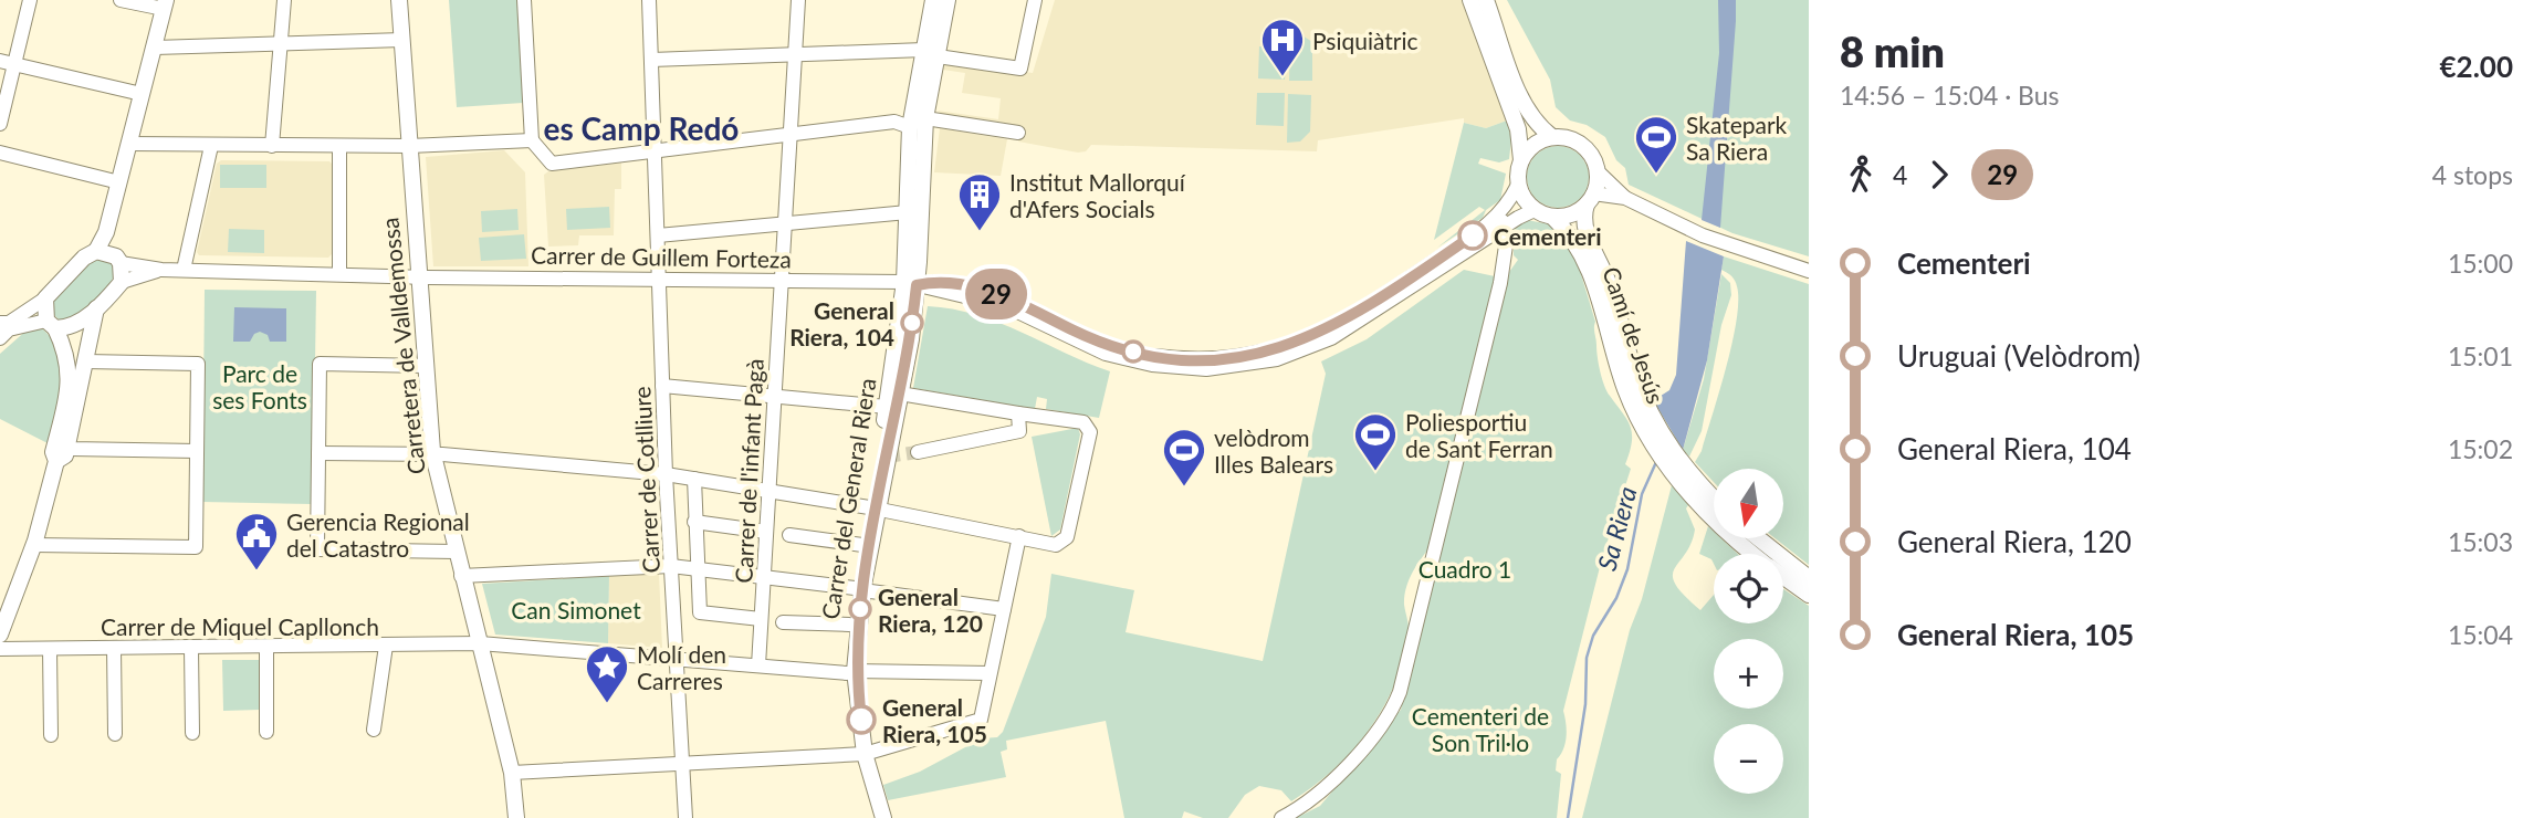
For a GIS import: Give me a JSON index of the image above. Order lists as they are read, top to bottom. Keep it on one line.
{"streets":{"main road":["Camí de Jesús","Carretera de Valldemossa","Carrer del General Riera"],"street":["Carrer de Guillem Forteza","Carrer de l'infant Pagà","Carrer de Cotlliure","Carrer de Miquel Capllonch"]},"crossings":[["Carrer de Guillem Forteza","Carretera de Valldemossa"],["Carrer de Guillem Forteza","Carrer de l'infant Pagà"],["Carrer de Guillem Forteza","Carrer de Cotlliure"],["Carrer de Guillem Forteza","Carrer del General Riera"],["Carretera de Valldemossa","Carrer de Miquel Capllonch"],["Carrer de l'infant Pagà","Carrer de Miquel Capllonch"],["Carrer de Cotlliure","Carrer de Miquel Capllonch"],["Carrer del General Riera","Carrer de Miquel Capllonch"]],"districts":["es Camp Redó"],"water":["Sa Riera"],"parks":["Parc de ses Fonts","Cuadro 1","Can Simonet","Cementeri de Son Tril·lo"],"places":{"hospital":["Psiquiàtric"],"sports":["Skatepark Sa Riera","Poliesportiu de Sant Ferran","velòdrom Illes Balears"],"building":["Institut Mallorquí d'Afers Socials"],"other":["Cementeri","General Riera, 104","General Riera, 120","General Riera, 105"],"public building":["Gerencia Regional del Catastro"],"place":["Molí den Carreres"]},"lines":["bus line 29"],"north":"bottom","page":{"on_map":"29","heading":["8 min","14:56 – 15:04 · Bus","€2.00"],"legs":["4","29","4 stops"],"list":[{"name":"Cementeri","value":"15:00"},{"name":"Uruguai (Velòdrom)","value":"15:01"},{"name":"General Riera, 104","value":"15:02"},{"name":"General Riera, 120","value":"15:03"},{"name":"General Riera, 105","value":"15:04"}],"map_buttons":["+","−"]}}
